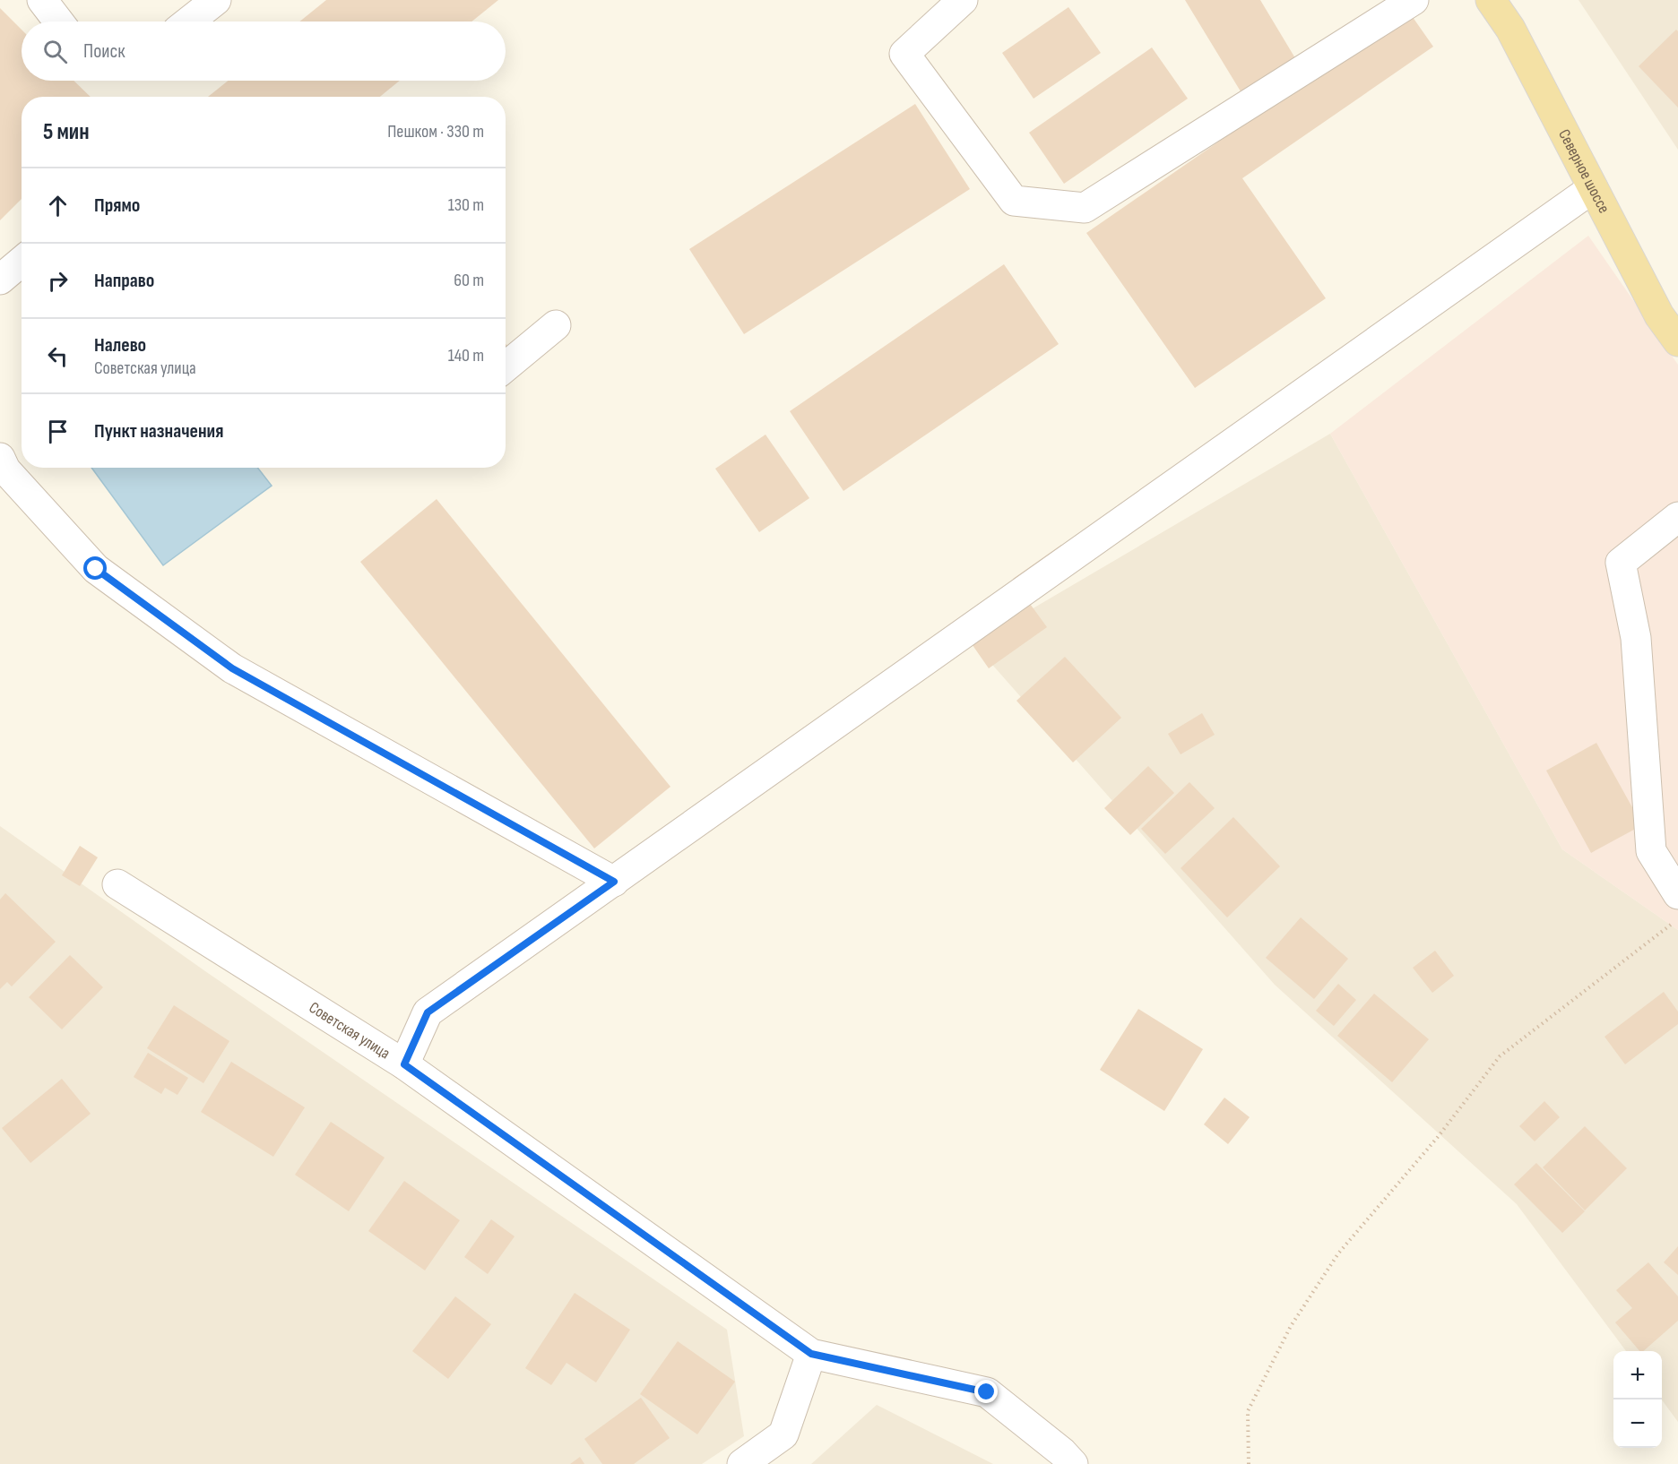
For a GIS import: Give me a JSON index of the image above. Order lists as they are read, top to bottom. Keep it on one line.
{"streets":{"main road":["Северное шоссе"],"street":["Советская улица"]},"page":{"search":"Поиск","heading":["5 мин","Пешком · 330 m"],"list":[["Прямо","130 m"],["Направо","60 m"],["Налево","Советская улица","140 m"],"Пункт назначения"],"map_buttons":["+","−"]}}
